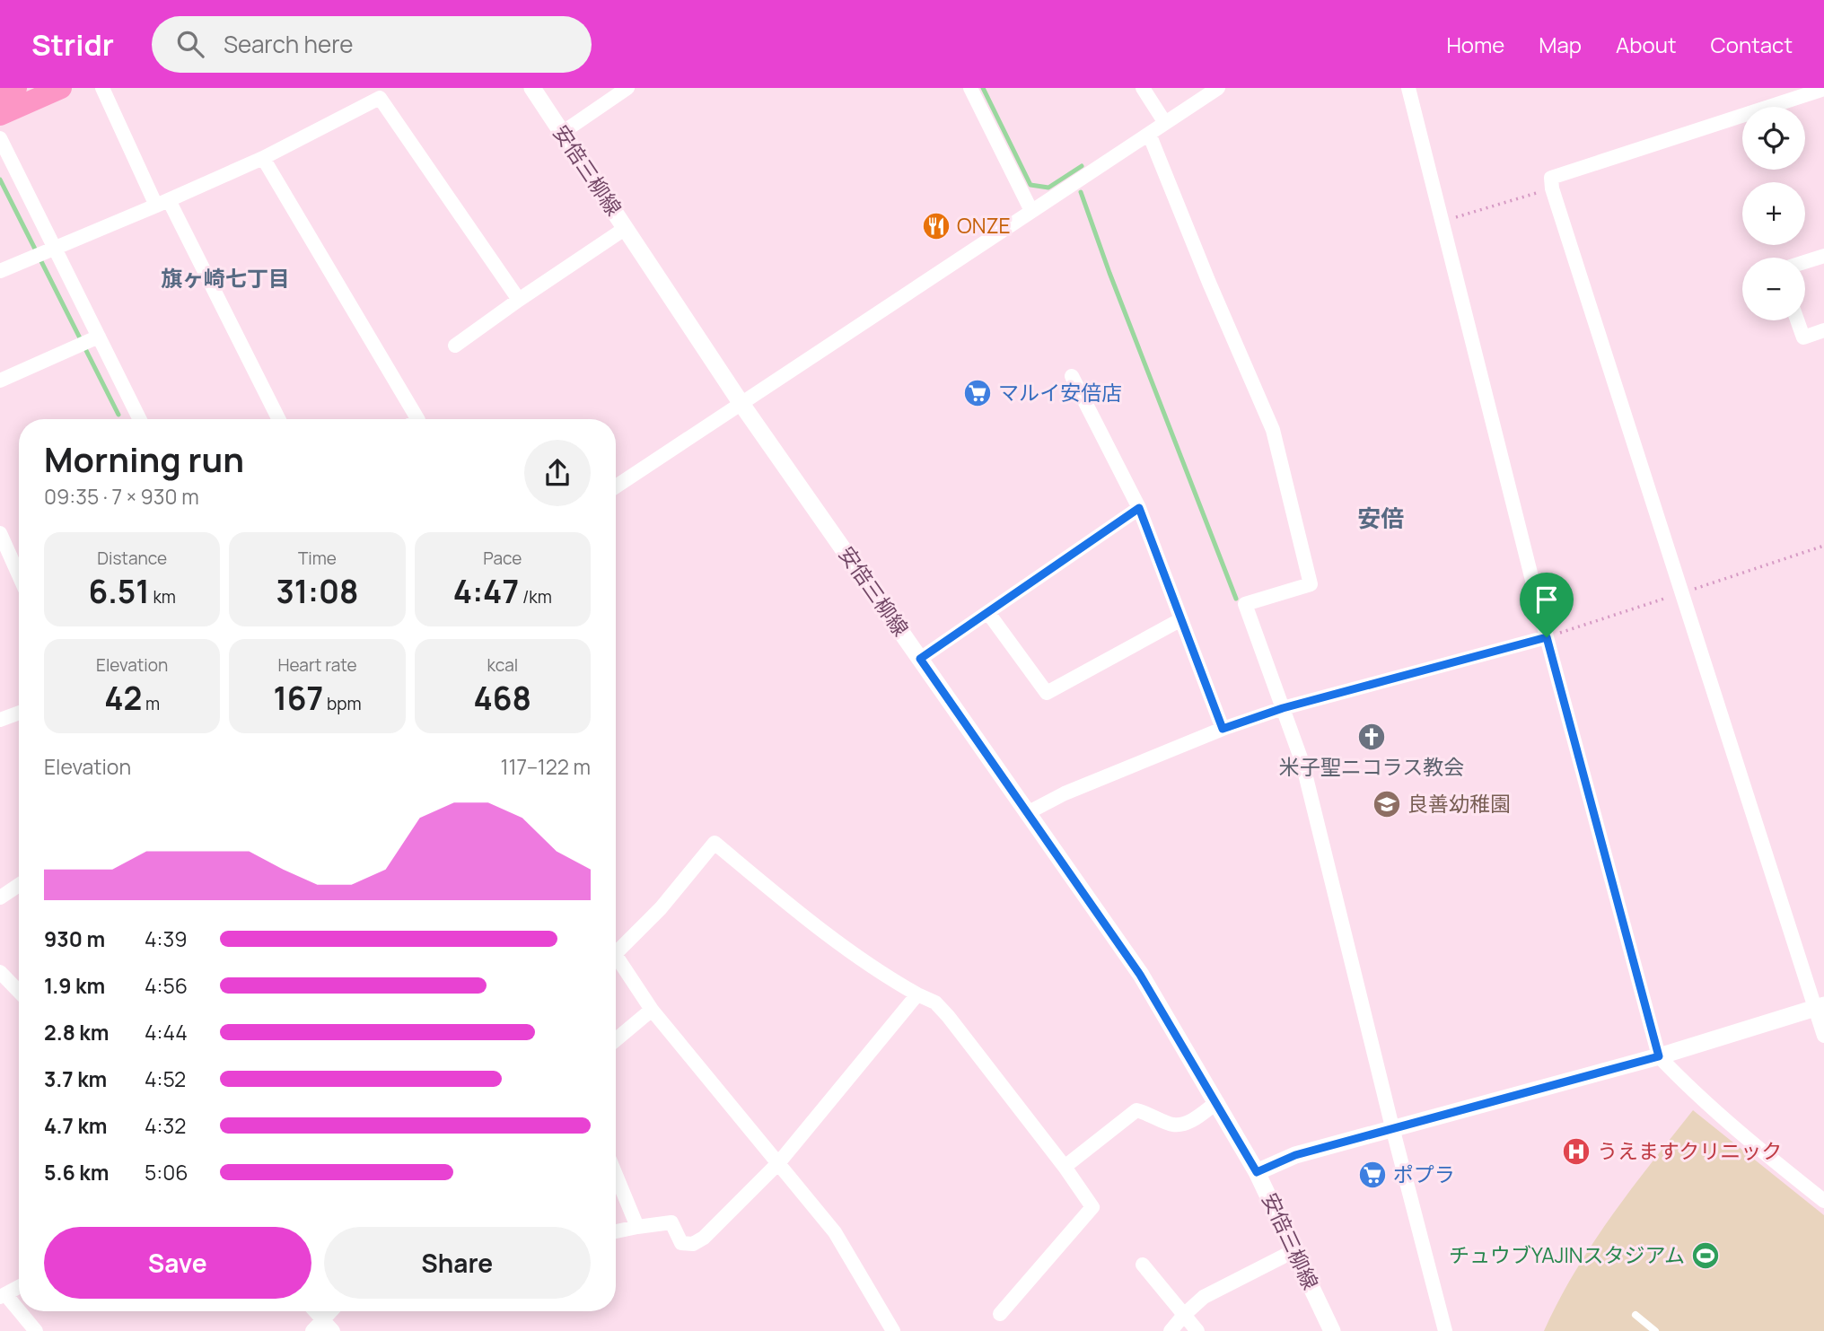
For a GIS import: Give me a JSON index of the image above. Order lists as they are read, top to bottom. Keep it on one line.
{"streets":{"street":["安倍三柳線"]},"districts":["旗ヶ崎七丁目","安倍"],"places":{"restaurant":["ONZE"],"supermarket":["マルイ安倍店","ポプラ"],"church":["米子聖ニコラス教会"],"school or university":["良善幼稚園"],"hospital":["うえますクリニック"],"sports":["チュウブYAJINスタジアム"]},"page":{"header":"Stridr","search":"Search here","nav":["Home","Map","About","Contact"],"map_buttons":["+","−"],"heading":["Morning run","09:35 · 7 × 930 m"],"stats":[["Distance","6.51 km"],["Time","31:08"],["Pace","4:47 /km"],["Elevation","42 m"],["Heart rate","167 bpm"],["kcal","468"]],"chart":["Elevation","117–122 m"],"list":[{"name":"930 m","note":"4:39"},{"name":"1.9 km","note":"4:56"},{"name":"2.8 km","note":"4:44"},{"name":"3.7 km","note":"4:52"},{"name":"4.7 km","note":"4:32"},{"name":"5.6 km","note":"5:06"}],"buttons":["Save","Share"]}}
